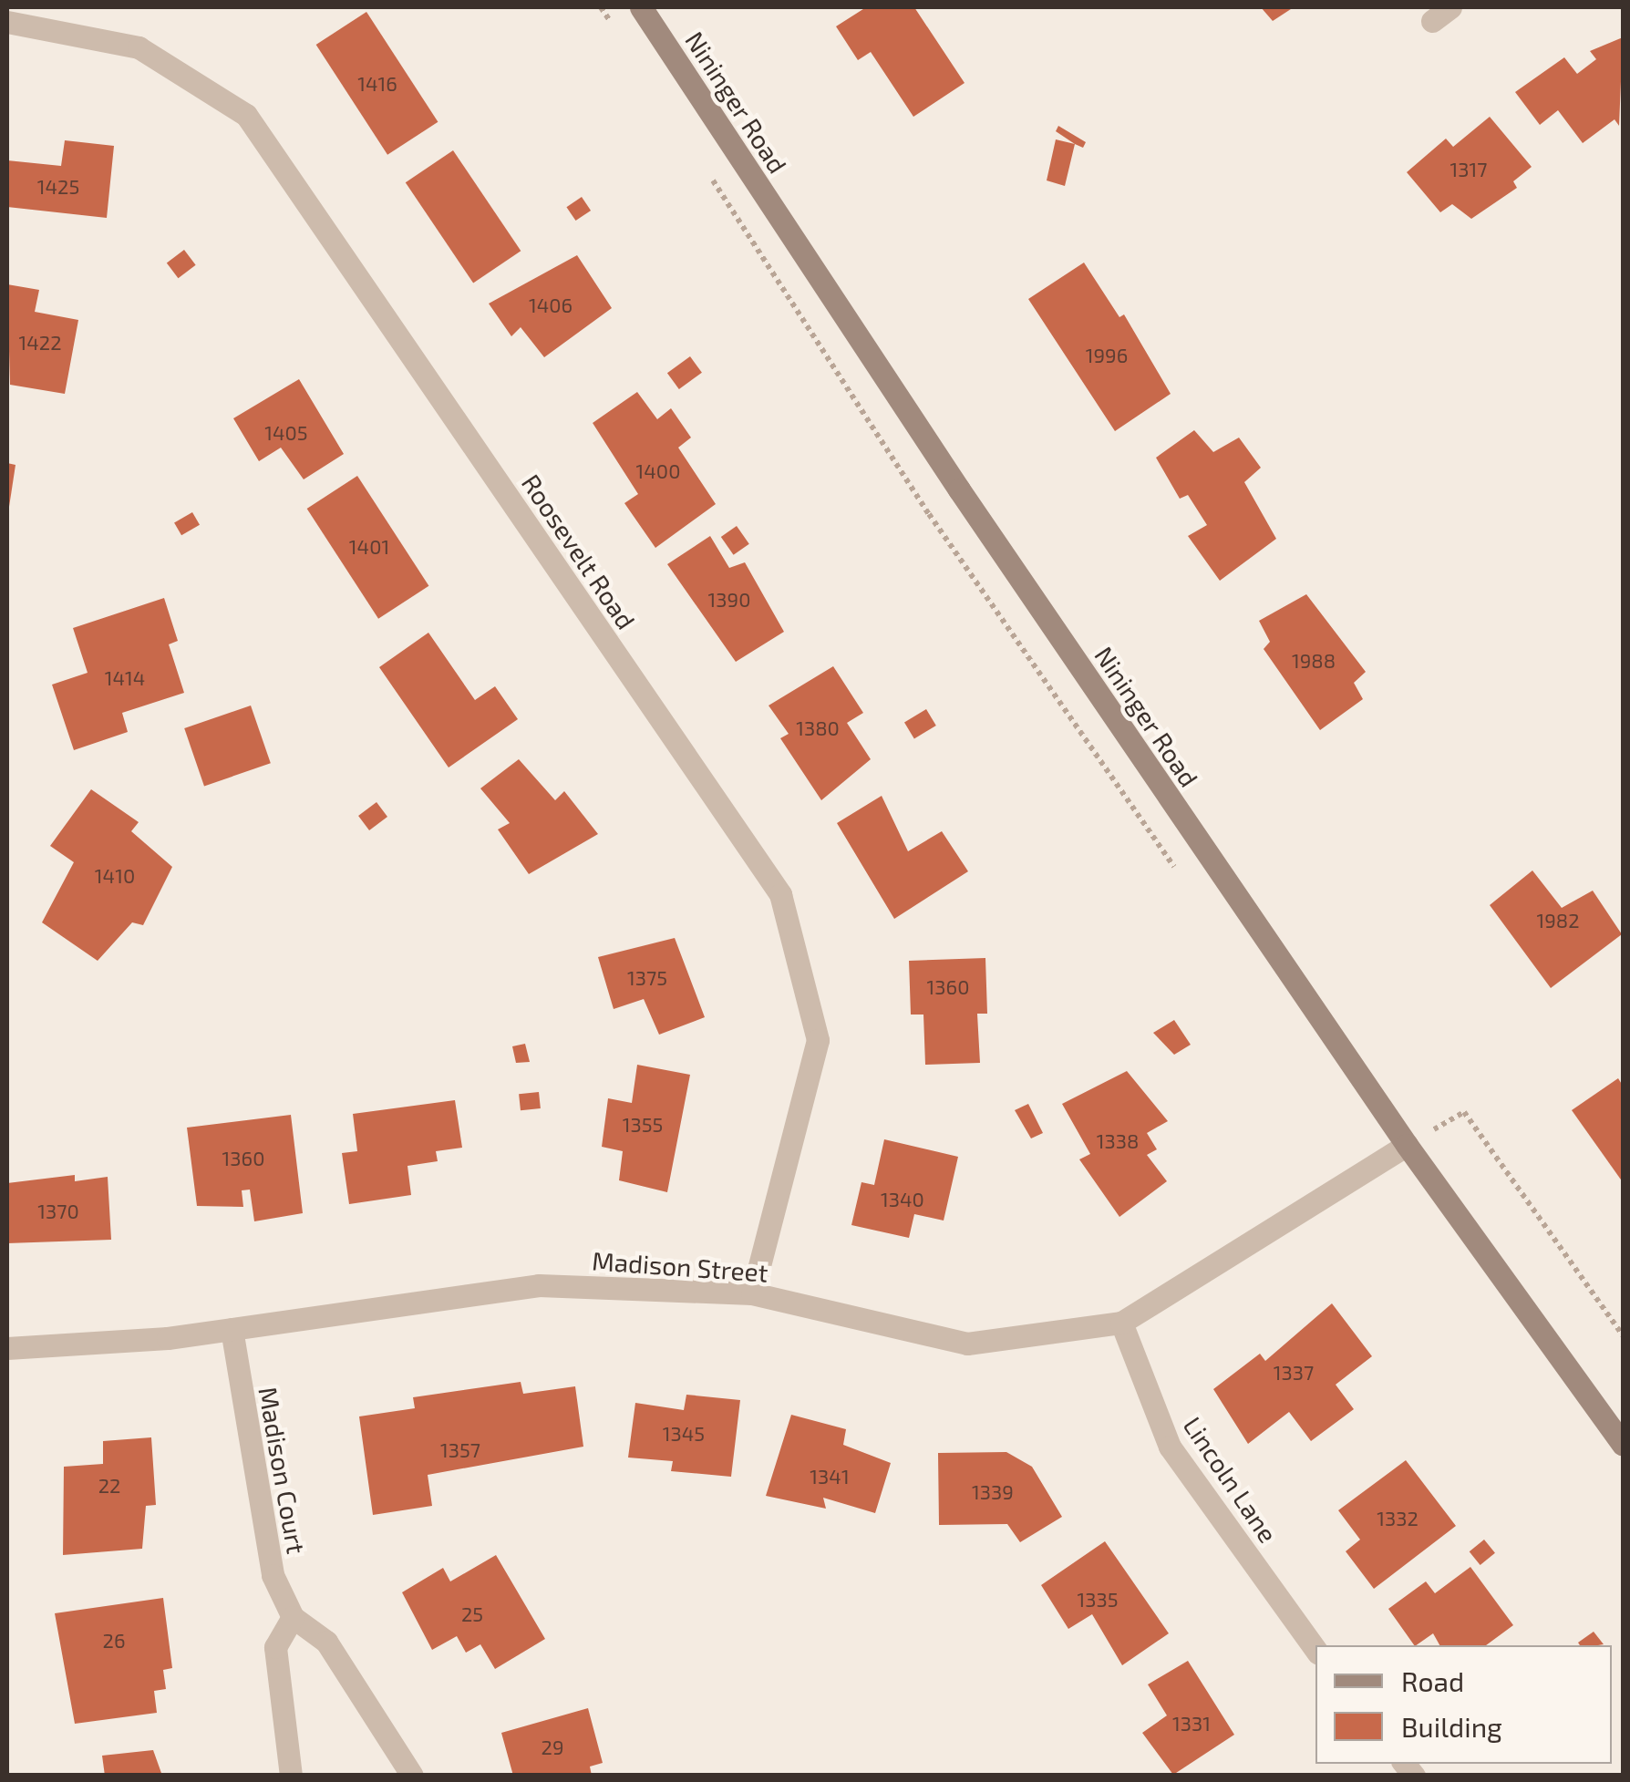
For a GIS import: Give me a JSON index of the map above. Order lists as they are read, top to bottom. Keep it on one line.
{"streets":{"street":["Nininger Road","Roosevelt Road","Madison Street","Madison Court","Lincoln Lane"]},"crossings":[["Nininger Road","Madison Street"],["Roosevelt Road","Madison Street"],["Madison Street","Madison Court"],["Madison Street","Lincoln Lane"]],"house_numbers":["1416","1317","1425","1406","1422","1996","1405","1400","1401","1390","1988","1414","1380","1410","1982","1375","1360","1355","1338","1360","1340","1370","1337","1345","1357","1341","22","1339","1332","1335","25","26","1331","29"],"legend":["Road","Building"]}
